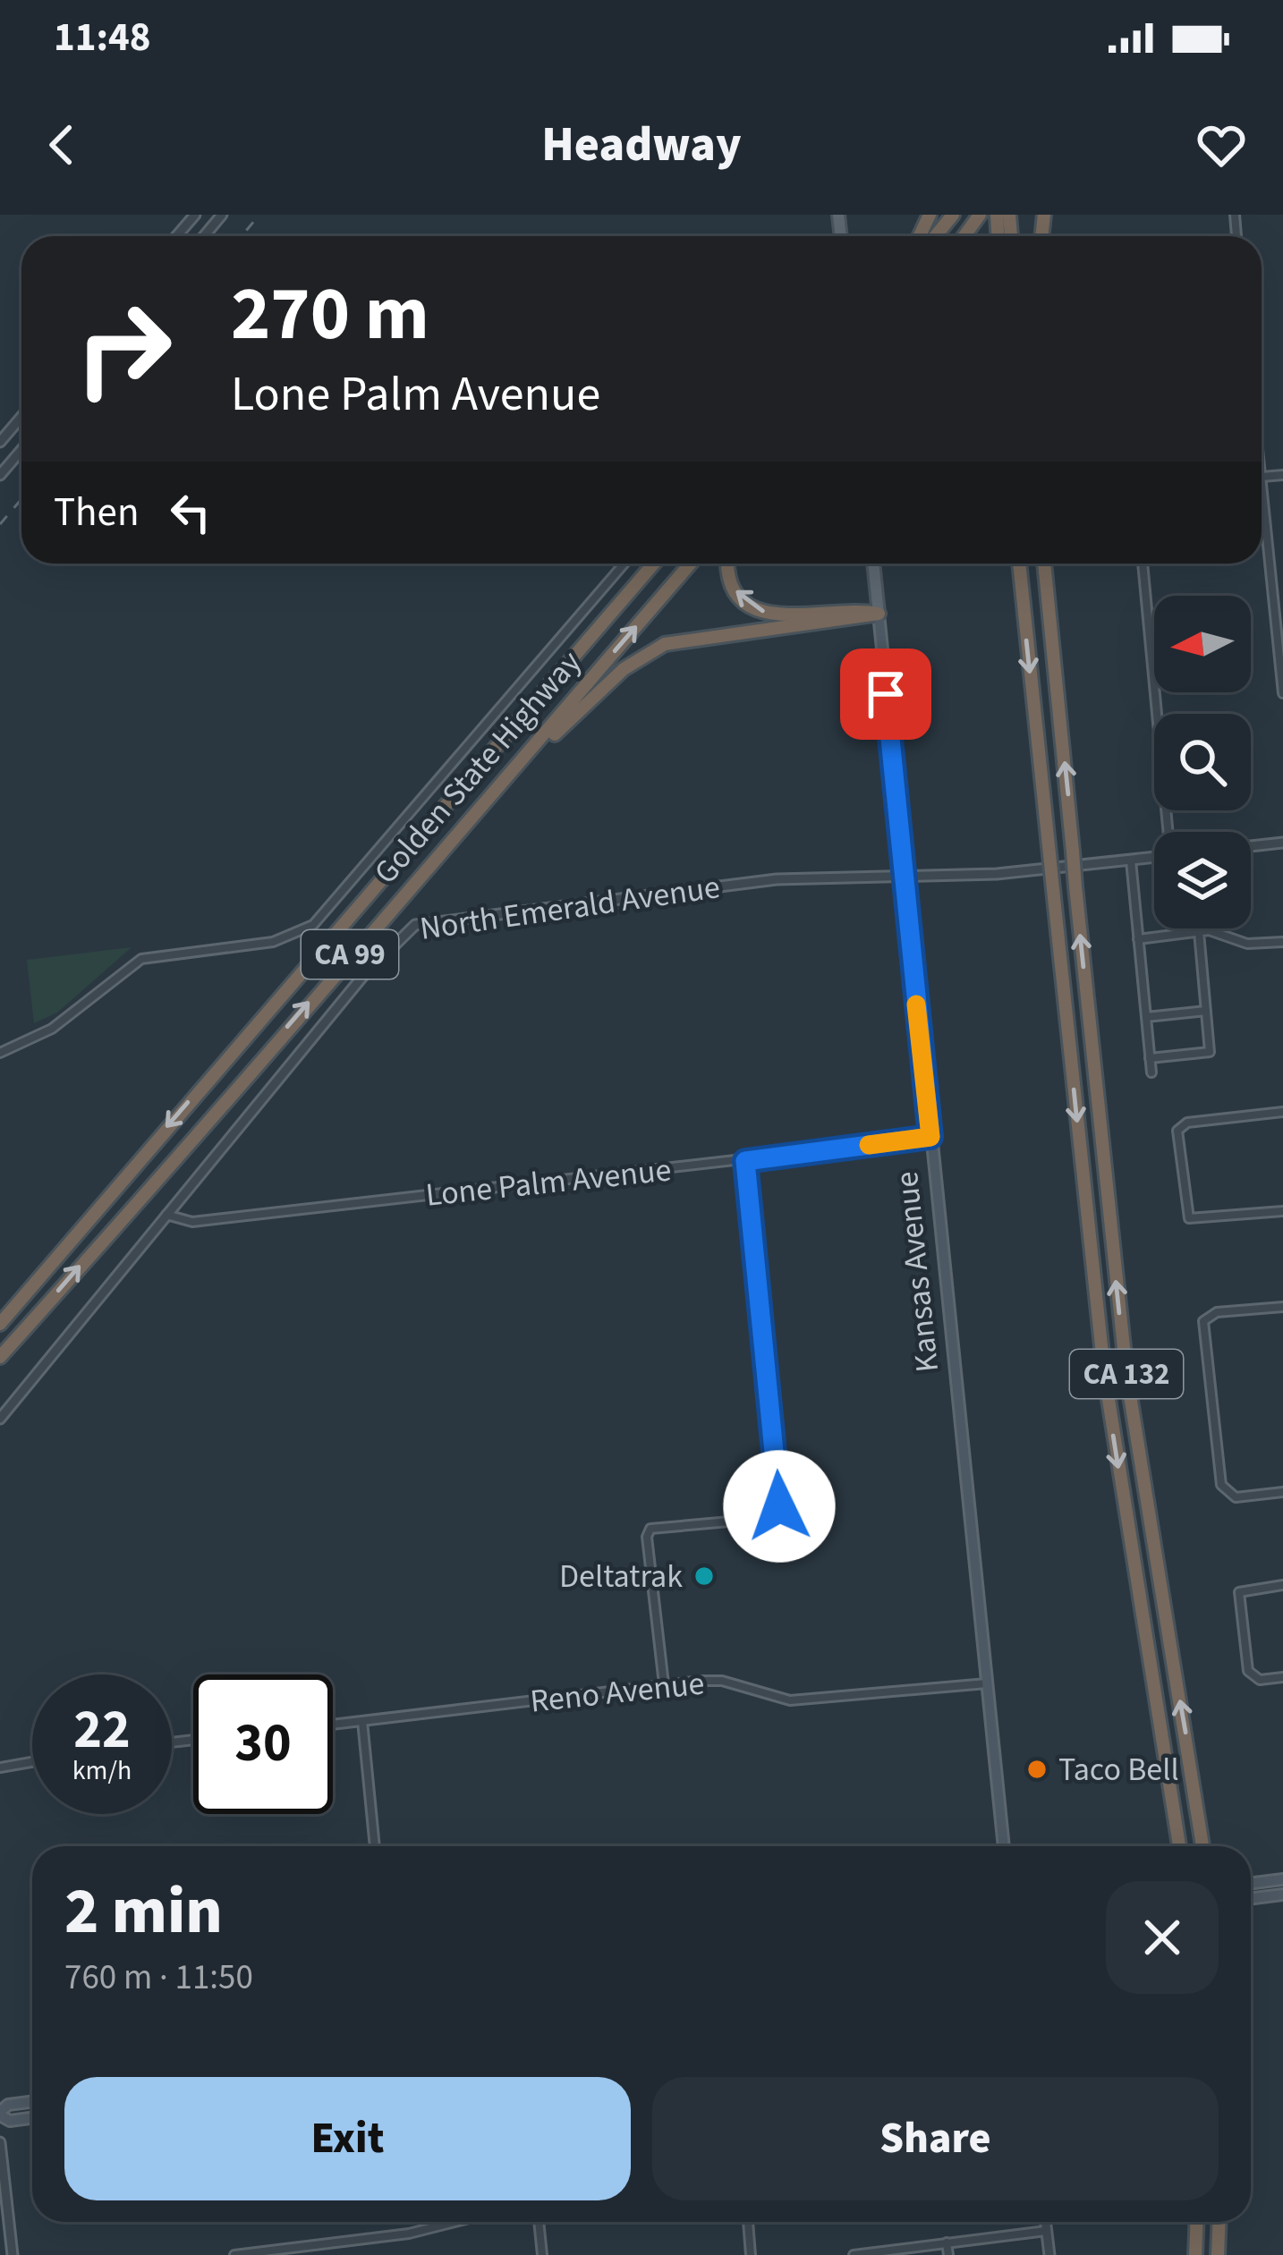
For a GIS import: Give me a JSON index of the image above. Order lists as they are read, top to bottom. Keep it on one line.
{"streets":{"highway":["Golden State Highway","CA 99","CA 132"],"main road":["Kansas Avenue"],"street":["North Emerald Avenue","Lone Palm Avenue","Reno Avenue"]},"crossings":[["North Emerald Avenue","Lone Palm Avenue"],["North Emerald Avenue","Kansas Avenue"],["Lone Palm Avenue","Kansas Avenue"],["Kansas Avenue","Reno Avenue"]],"places":["Deltatrak","Taco Bell"],"north":"left","page":{"status":"11:48","header":"Headway","turn":["270 m","Lone Palm Avenue"],"then":"Then","speed":"22 km/h","limit":"30","heading":["2 min","760 m · 11:50"],"buttons":["Exit","Share"]}}
